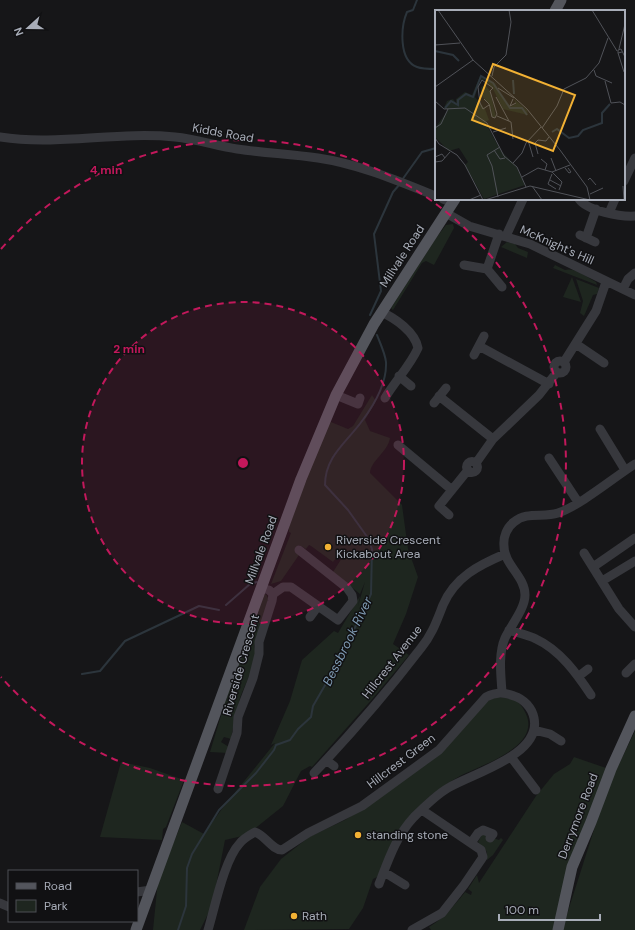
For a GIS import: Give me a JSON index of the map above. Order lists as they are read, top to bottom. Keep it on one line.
{"streets":{"main road":["Millvale Road","Derrymore Road"],"street":["Kidds Road","McKnight's Hill","Hillcrest Avenue","Riverside Crescent","Hillcrest Green"]},"crossings":[["McKnight's Hill","Millvale Road"]],"water":["Bessbrook River"],"places":["Riverside Crescent Kickabout Area","standing stone","Rath"],"legend":["Road","Park"],"scale_bar":"100 m","north":"left","rings":["4 min","2 min"]}
